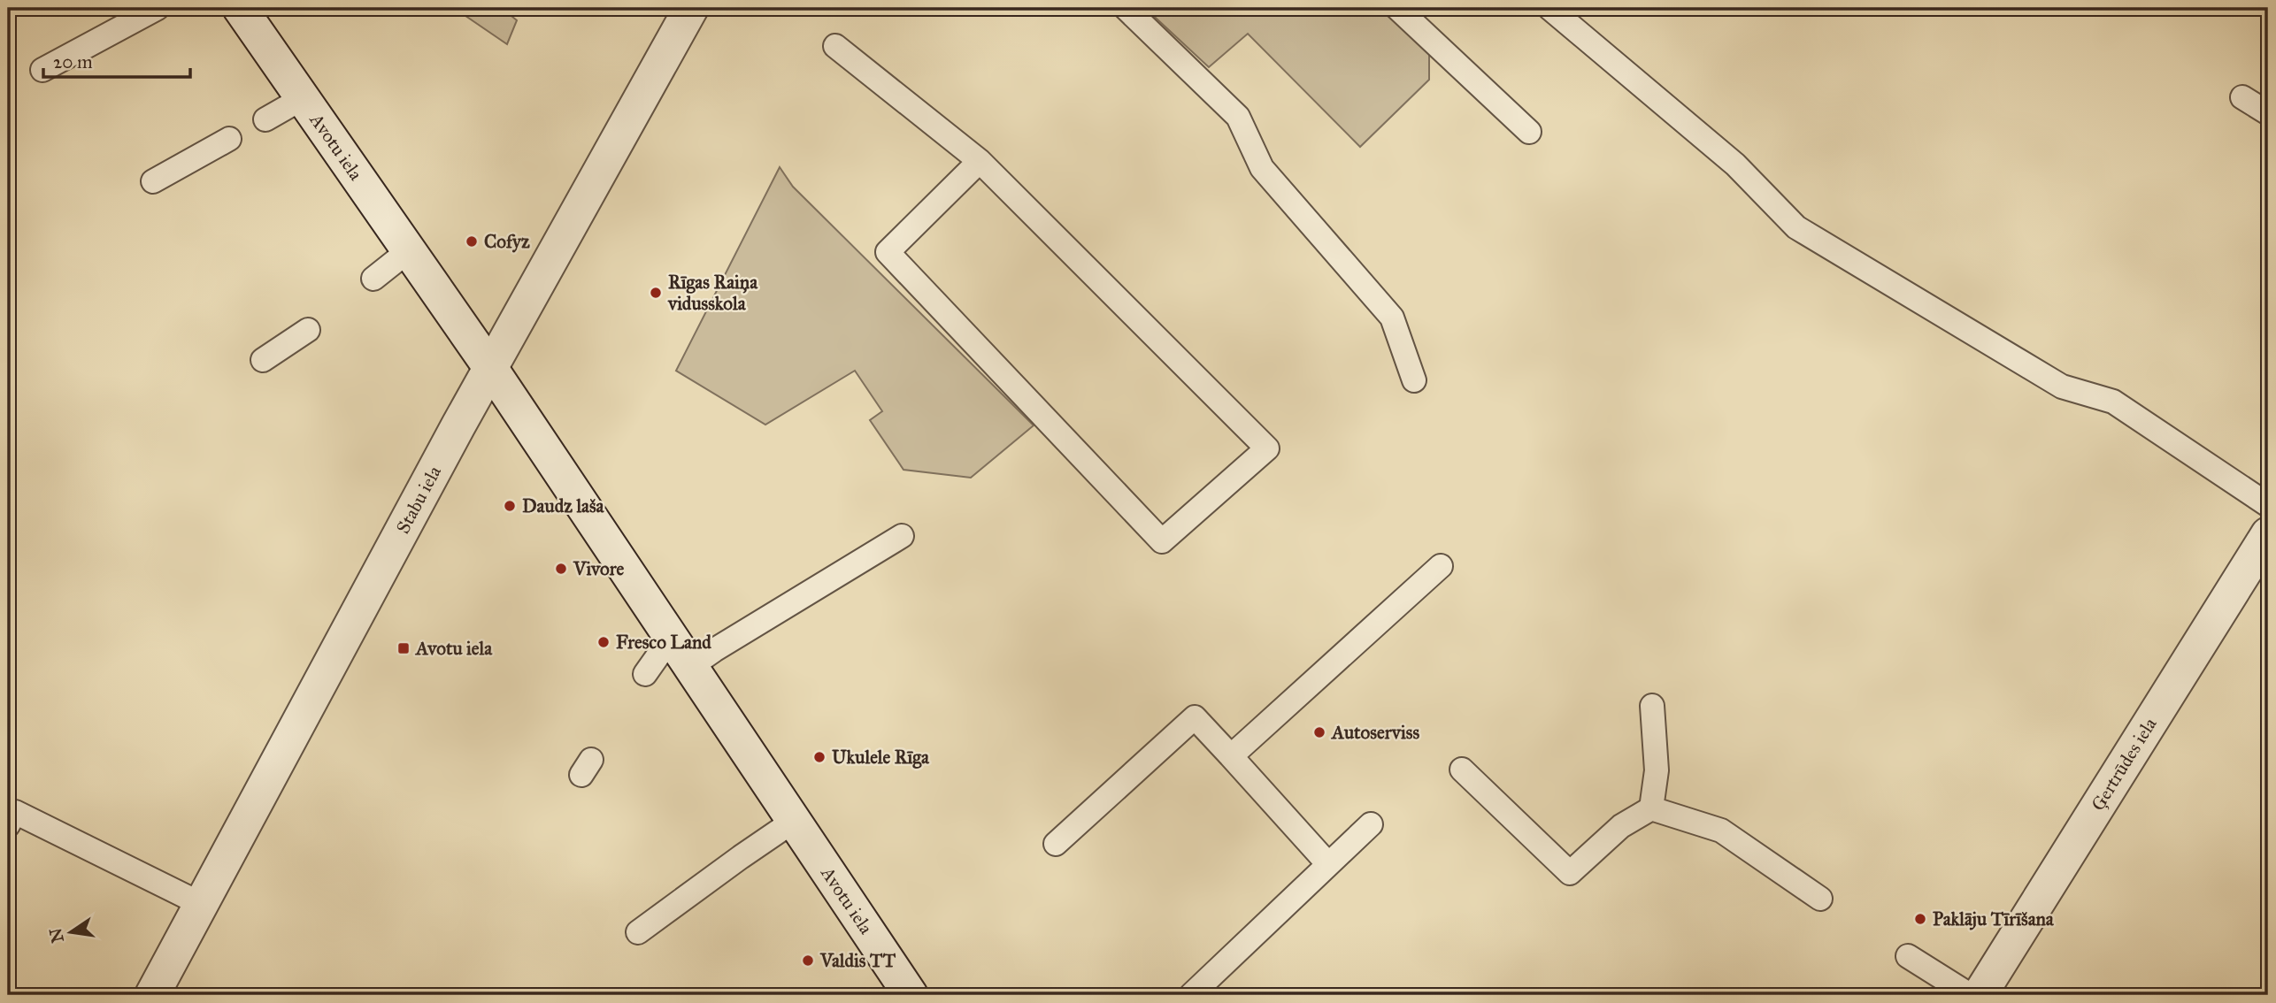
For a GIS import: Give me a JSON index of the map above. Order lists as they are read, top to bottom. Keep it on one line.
{"streets":{"street":["Avotu iela","Stabu iela","Ģertrūdes iela"]},"crossings":[["Avotu iela","Stabu iela"]],"places":{"other":["Cofyz","Rīgas Raiņa vidusskola","Daudz laša","Vivore","Fresco Land","Autoserviss","Ukulele Rīga","Paklāju Tīrīšana","Valdis TT"],"transit":["Avotu iela"]},"scale_bar":"20 m","north":"left"}
